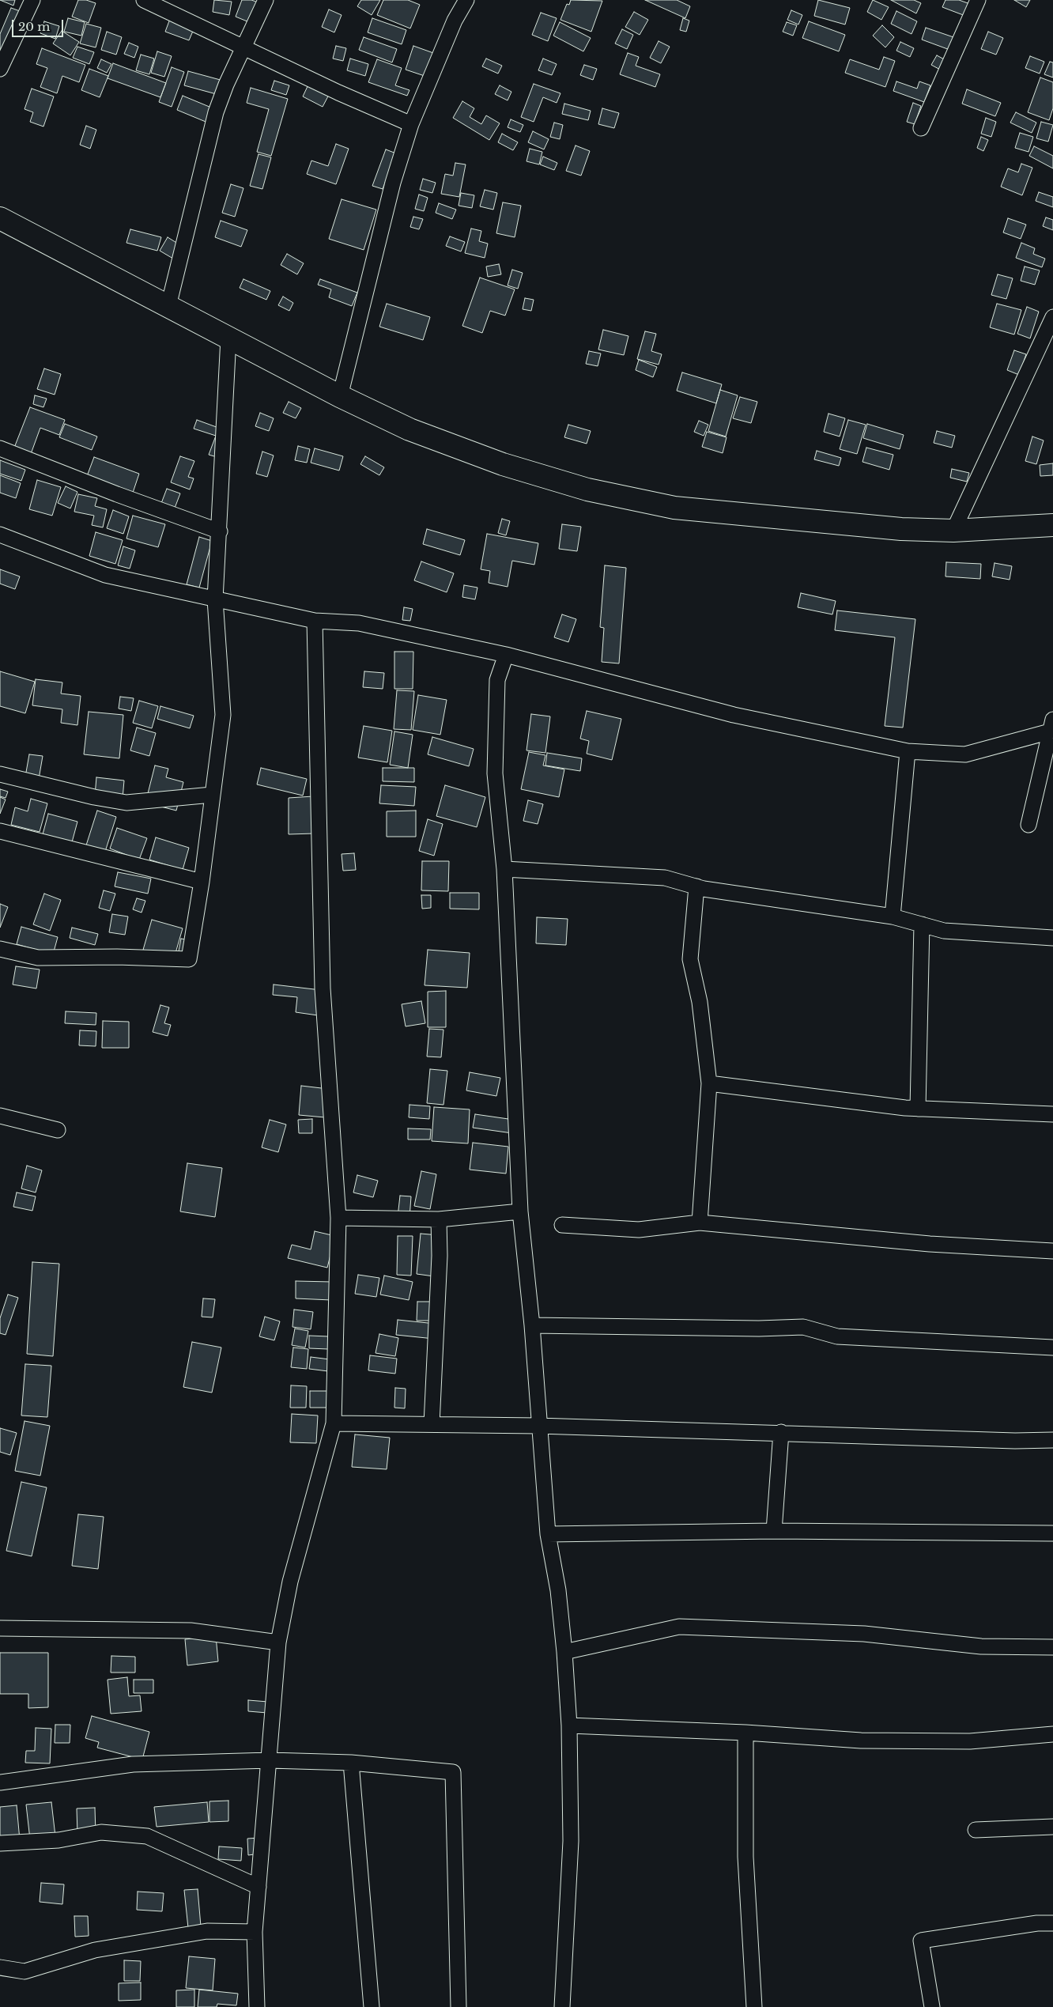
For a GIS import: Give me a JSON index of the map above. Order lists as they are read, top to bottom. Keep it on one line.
{"scale_bar":"20 m"}
